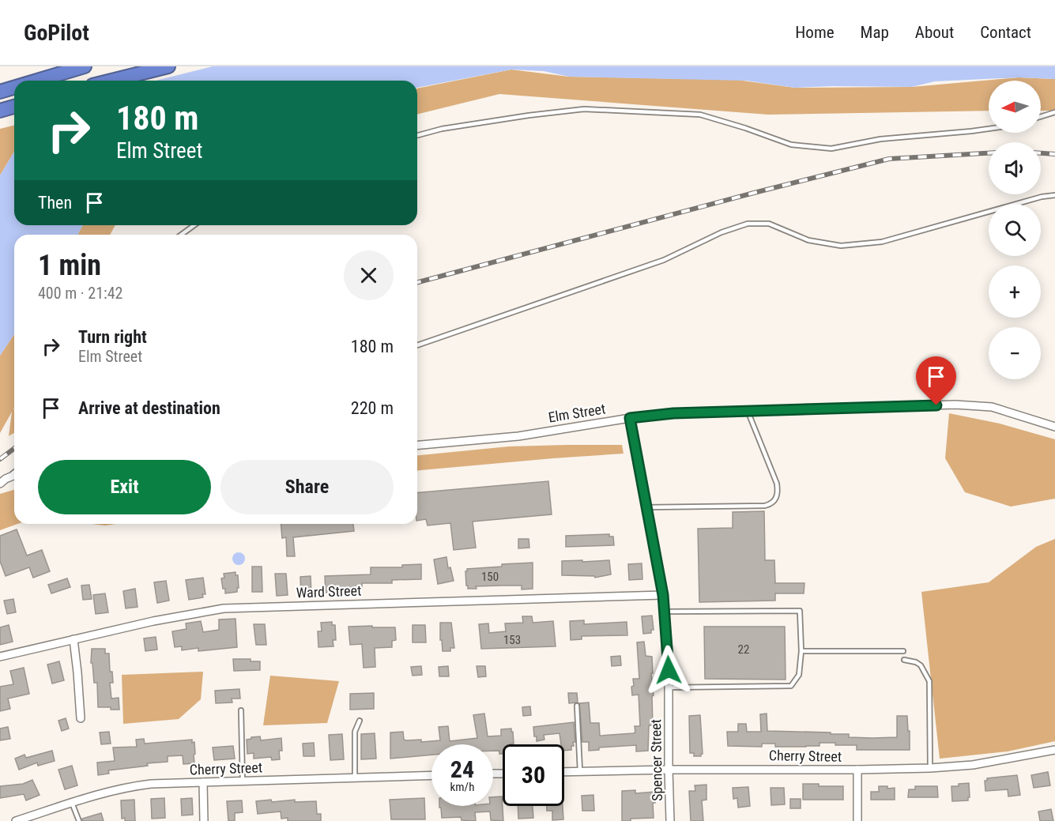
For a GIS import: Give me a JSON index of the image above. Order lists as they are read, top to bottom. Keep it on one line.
{"streets":{"street":["Elm Street","Ward Street","Cherry Street","Spencer Street"]},"crossings":[["Elm Street","Spencer Street"],["Ward Street","Spencer Street"],["Cherry Street","Spencer Street"]],"house_numbers":["150","153","22"],"north":"left","page":{"header":"GoPilot","nav":["Home","Map","About","Contact"],"map_buttons":["+","−"],"turn":["180 m","Elm Street"],"then":"Then","heading":["1 min","400 m · 21:42"],"list":[{"name":"Turn right","note":"Elm Street","value":"180 m"},{"name":"Arrive at destination","value":"220 m"}],"buttons":["Exit","Share"],"speed":"24 km/h","limit":"30"}}
